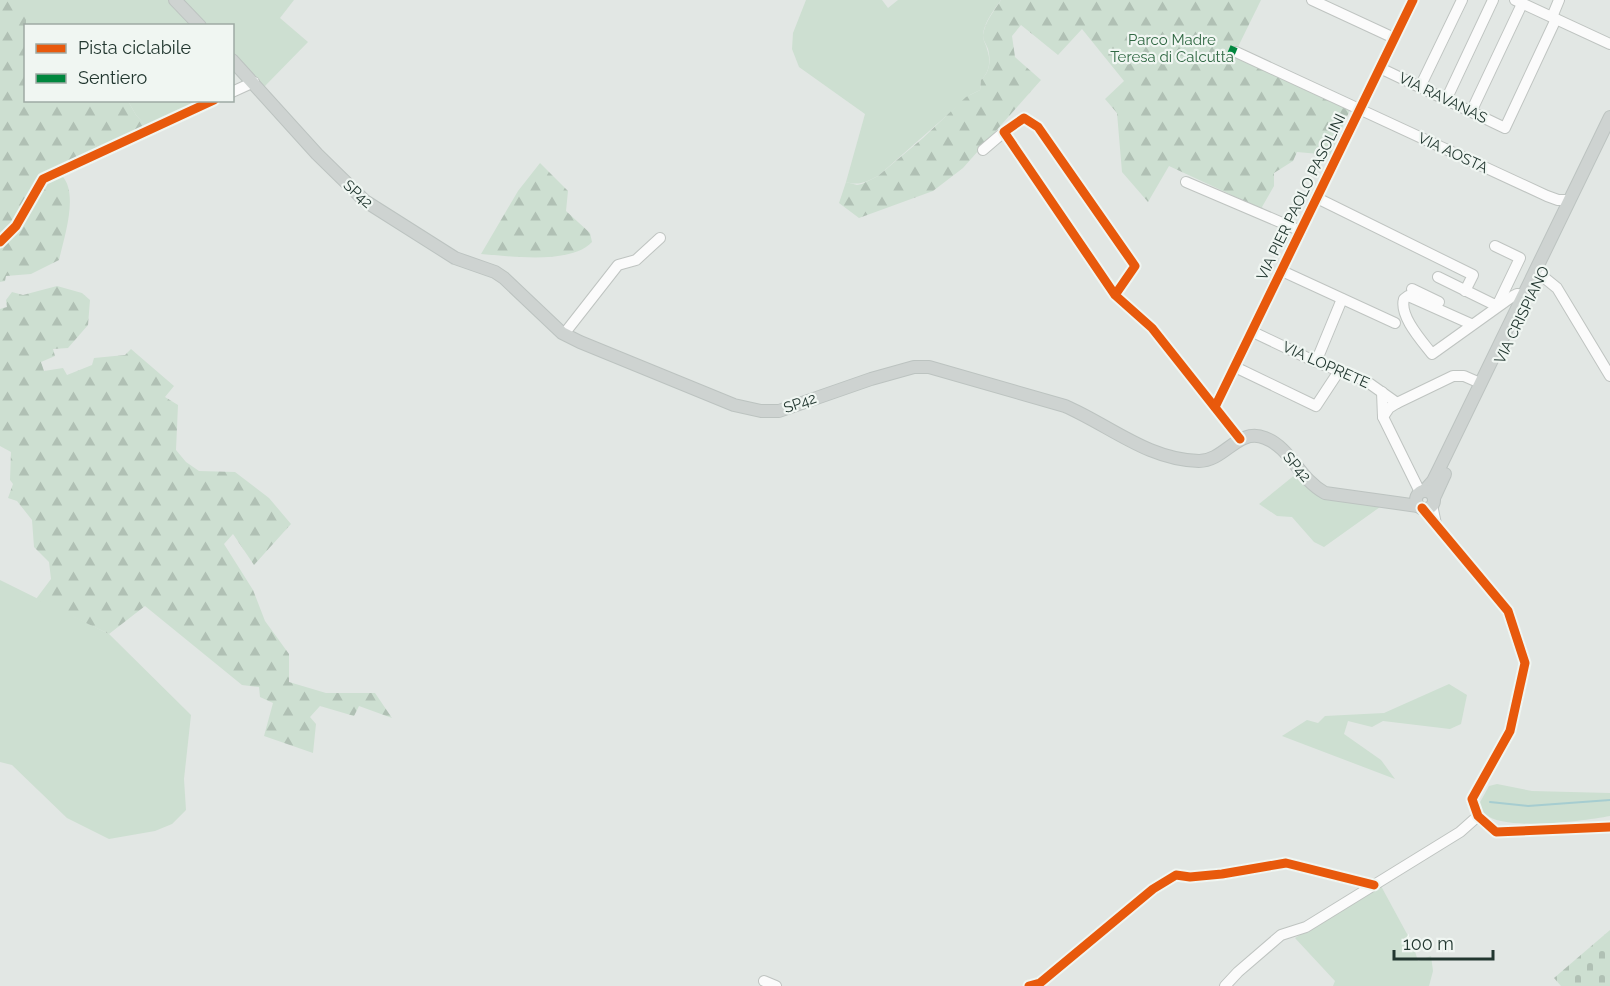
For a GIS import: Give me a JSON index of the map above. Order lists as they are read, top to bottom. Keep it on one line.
{"streets":{"main road":["SP42","VIA CRISPIANO"],"street":["VIA RAVANAS","VIA AOSTA","VIA PIER PAOLO PASOLINI","VIA LOPRETE"]},"crossings":[["VIA RAVANAS","VIA PIER PAOLO PASOLINI"],["VIA AOSTA","VIA PIER PAOLO PASOLINI"],["SP42","VIA CRISPIANO"],["VIA PIER PAOLO PASOLINI","VIA LOPRETE"]],"parks":["Parco Madre Teresa di Calcutta"],"legend":["Pista ciclabile","Sentiero"],"scale_bar":"100 m"}
